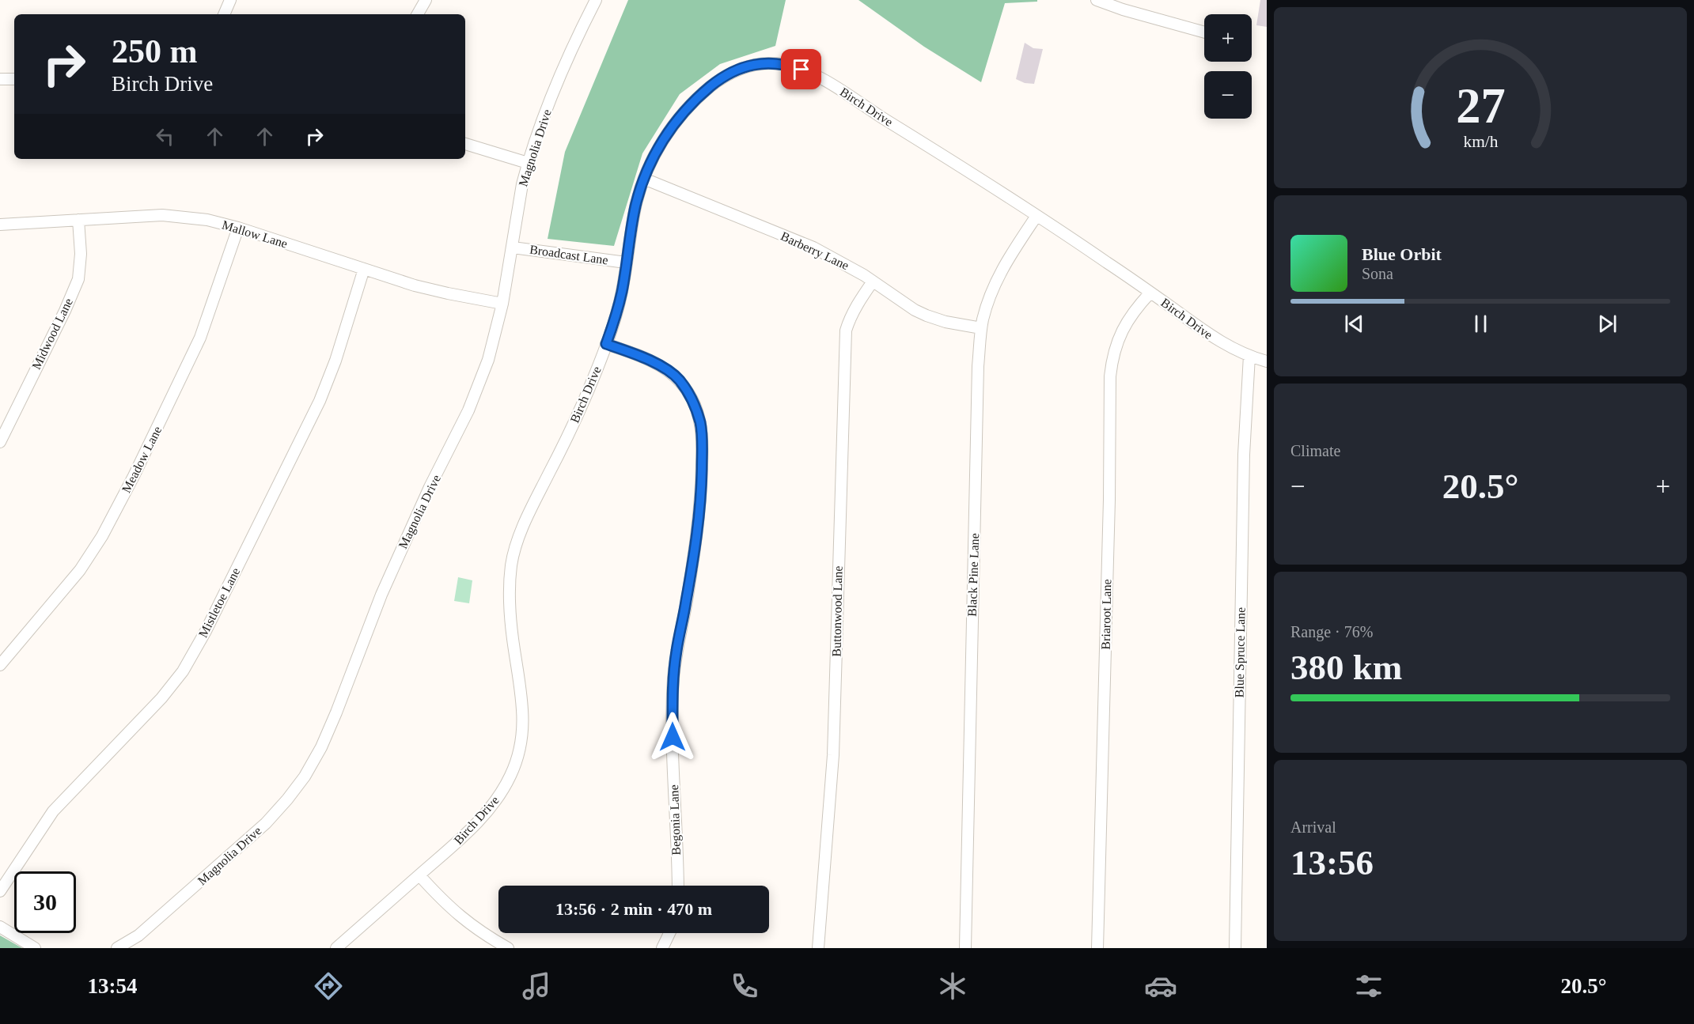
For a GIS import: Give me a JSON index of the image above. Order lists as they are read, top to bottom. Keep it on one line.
{"streets":{"street":["Birch Drive","Magnolia Drive","Mallow Lane","Barberry Lane","Broadcast Lane","Midwood Lane","Meadow Lane","Black Pine Lane","Mistletoe Lane","Buttonwood Lane","Briaroot Lane","Blue Spruce Lane","Begonia Lane"]},"crossings":[["Birch Drive","Barberry Lane"],["Birch Drive","Broadcast Lane"],["Birch Drive","Black Pine Lane"],["Birch Drive","Briaroot Lane"],["Birch Drive","Blue Spruce Lane"],["Birch Drive","Begonia Lane"],["Magnolia Drive","Mallow Lane"],["Magnolia Drive","Broadcast Lane"],["Mallow Lane","Midwood Lane"],["Mallow Lane","Meadow Lane"],["Mallow Lane","Mistletoe Lane"],["Barberry Lane","Black Pine Lane"],["Barberry Lane","Buttonwood Lane"]],"page":{"map_buttons":["+","−"],"turn":["250 m","Birch Drive"],"song":["Blue Orbit","Sona"],"tile":["Climate",["Range · 76%","380 km"],["Arrival","13:56"]],"heat":["−","20.5°","+"],"limit":"30","trip":"13:56 · 2 min · 470 m","tabs":["13:54","20.5°"],"gauge":["27","km/h"]}}
